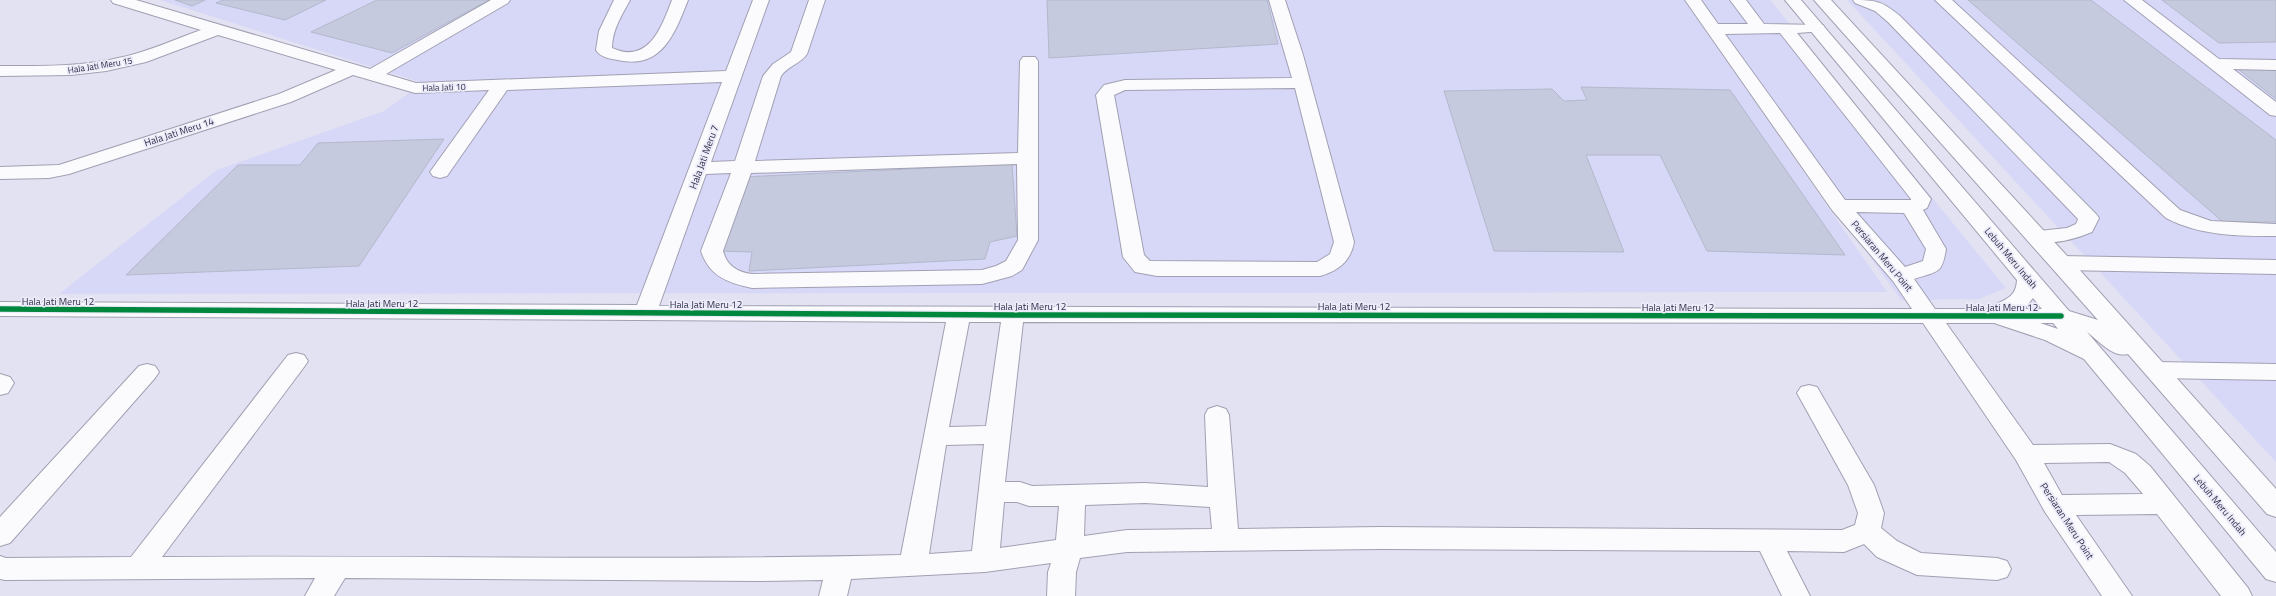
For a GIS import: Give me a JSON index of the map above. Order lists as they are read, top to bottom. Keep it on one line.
{"streets":{"street":["Hala Jati Meru 15","Hala Jati 10","Hala Jati Meru 14","Hala Jati Meru 7","Persiaran Meru Point","Lebuh Meru Indah","Hala Jati Meru 12"]},"crossings":[["Hala Jati Meru 15","Hala Jati 10"],["Hala Jati 10","Hala Jati Meru 14"],["Hala Jati 10","Hala Jati Meru 7"],["Hala Jati Meru 7","Hala Jati Meru 12"],["Persiaran Meru Point","Hala Jati Meru 12"],["Lebuh Meru Indah","Hala Jati Meru 12"]]}
